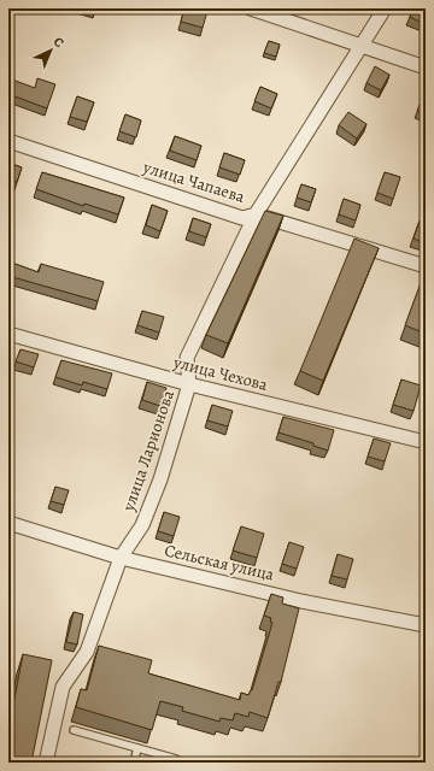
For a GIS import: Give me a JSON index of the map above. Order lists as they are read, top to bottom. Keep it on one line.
{"streets":{"street":["улица Чапаева","улица Чехова","улица Ларионова","Сельская улица"]},"crossings":[["улица Чапаева","улица Ларионова"],["улица Чехова","улица Ларионова"],["улица Ларионова","Сельская улица"]],"north":"top right"}
